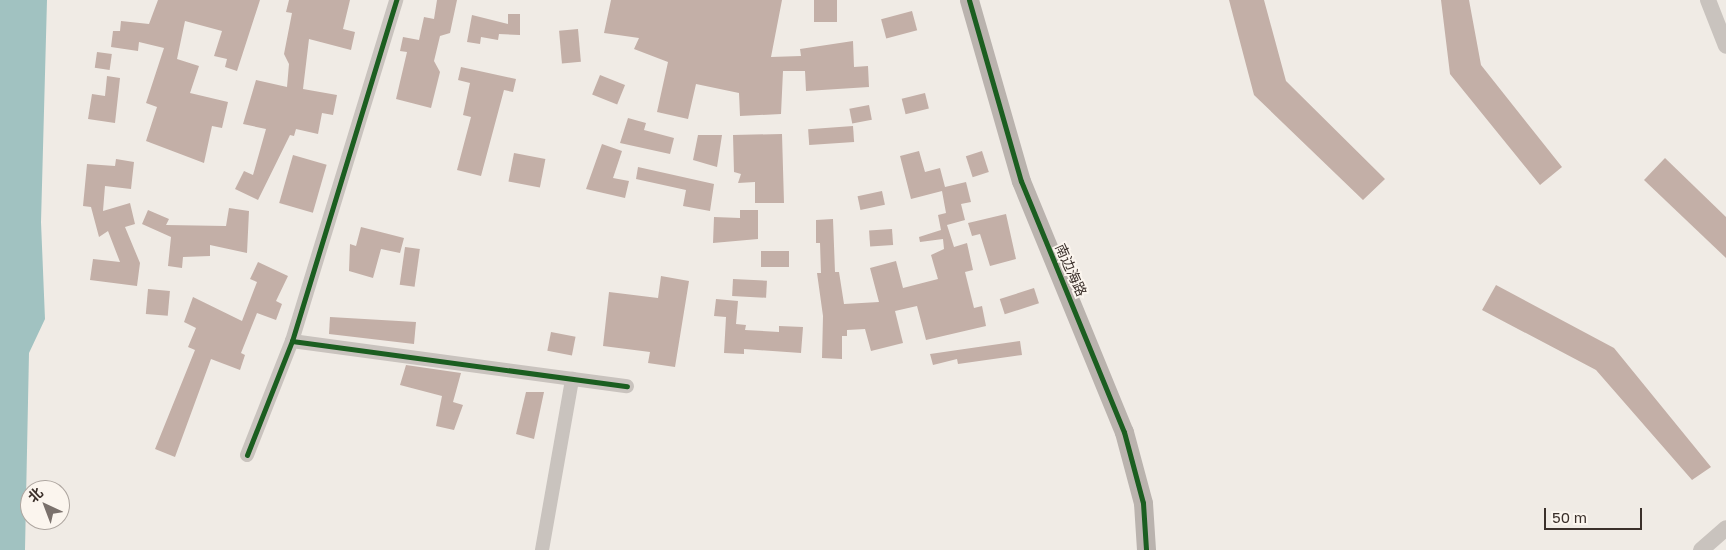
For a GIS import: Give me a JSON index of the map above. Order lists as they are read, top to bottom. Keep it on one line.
{"streets":{"main road":["南边海路"]},"scale_bar":"50 m","north":"top left"}
